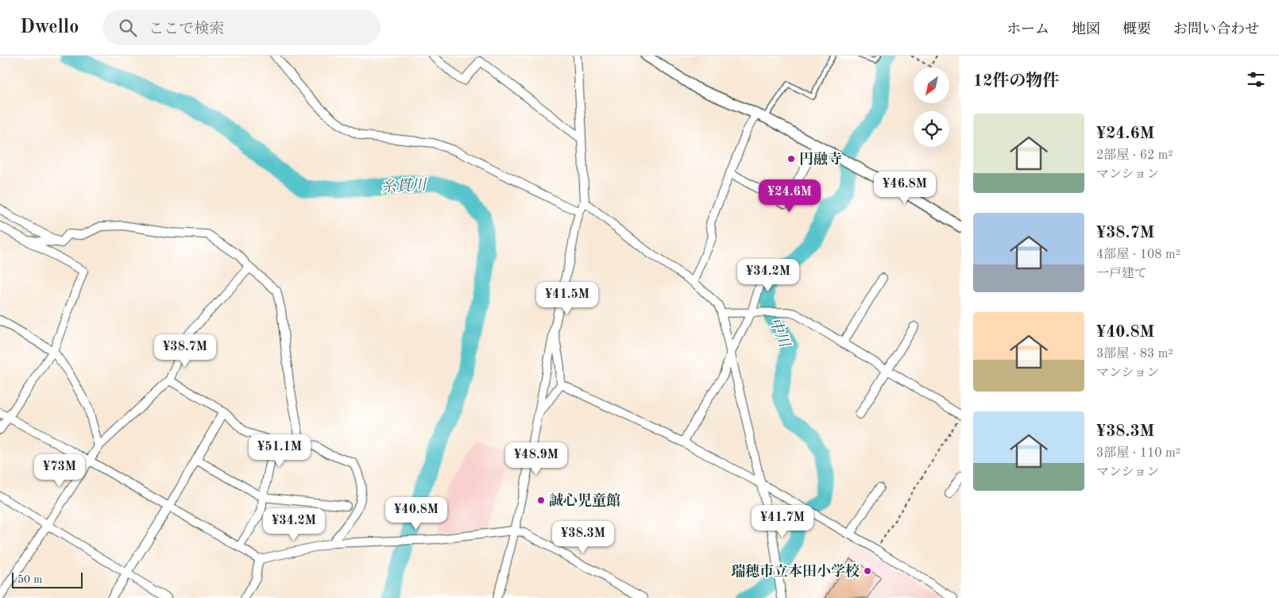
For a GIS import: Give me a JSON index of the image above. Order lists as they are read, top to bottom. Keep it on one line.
{"water":["糸貫川","中川"],"places":["円融寺","誠心児童館","瑞穂市立本田小学校"],"scale_bar":"50 m","north":"bottom left","page":{"header":"Dwello","search":"ここで検索","nav":["ホーム","地図","概要","お問い合わせ"],"heading":"12件の物件","list":[{"name":"¥24.6M","note":"2部屋 · 62 m² · マンション"},{"name":"¥38.7M","note":"4部屋 · 108 m² · 一戸建て"},{"name":"¥40.8M","note":"3部屋 · 83 m² · マンション"},{"name":"¥38.3M","note":"3部屋 · 110 m² · マンション"}],"price":["¥46.8M","¥24.6M","¥34.2M","¥41.5M","¥38.7M","¥51.1M","¥48.9M","¥73M","¥40.8M","¥41.7M","¥34.2M","¥38.3M"],"scale":"50 m"}}
